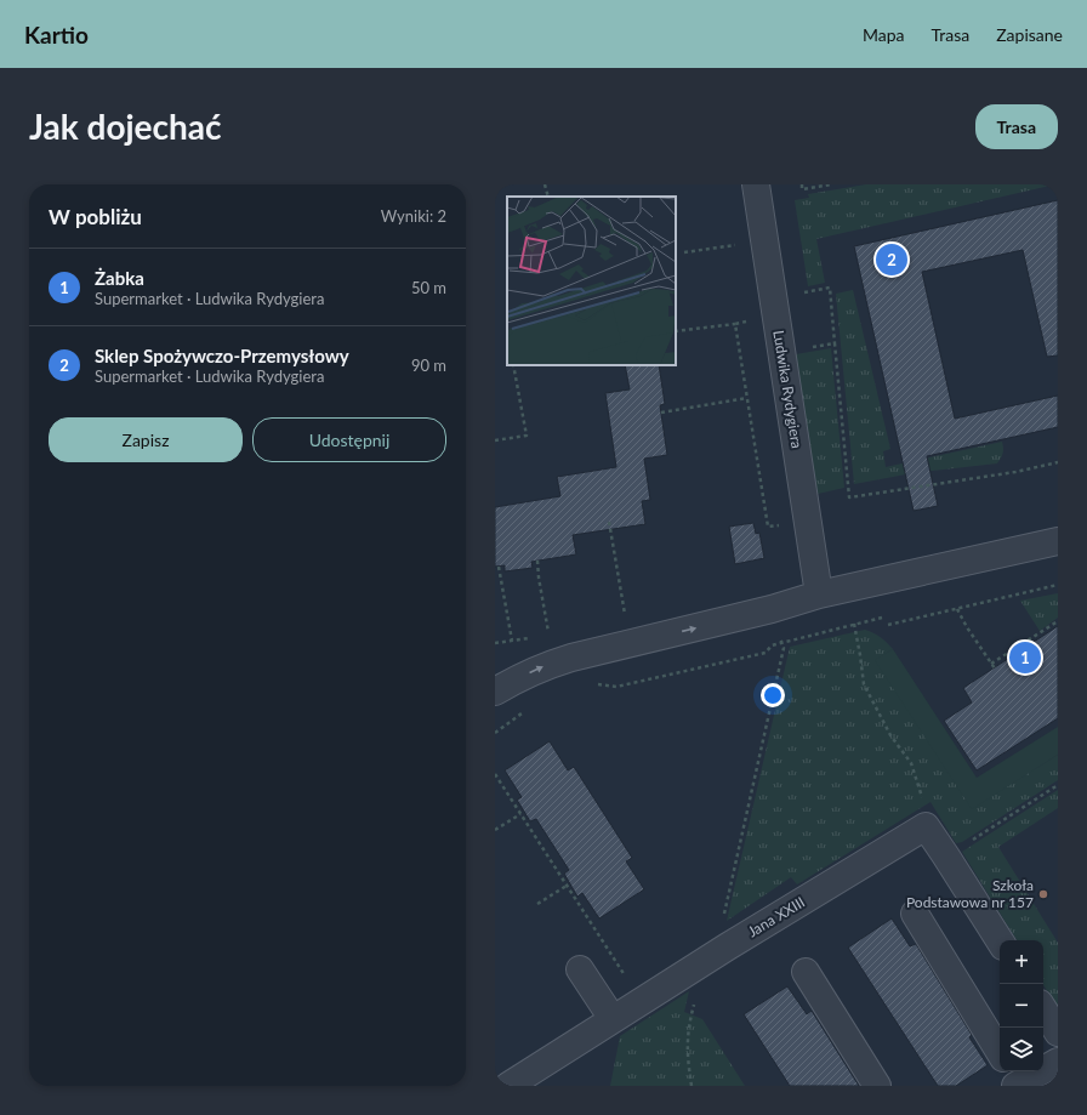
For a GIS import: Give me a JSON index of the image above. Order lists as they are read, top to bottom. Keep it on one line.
{"streets":{"street":["Ludwika Rydygiera","Jana XXIII"]},"places":["Szkoła Podstawowa nr 157"],"page":{"header":"Kartio","nav":["Mapa","Trasa","Zapisane"],"buttons":["Trasa",["Zapisz","Udostępnij"]],"title":"Jak dojechać","heading":["W pobliżu","Wyniki: 2"],"pins":["2","1"],"list":[{"mark":"1","name":"Żabka","note":"Supermarket · Ludwika Rydygiera","value":"50 m"},{"mark":"2","name":"Sklep Spożywczo-Przemysłowy","note":"Supermarket · Ludwika Rydygiera","value":"90 m"}],"map_buttons":["+","−"]}}
